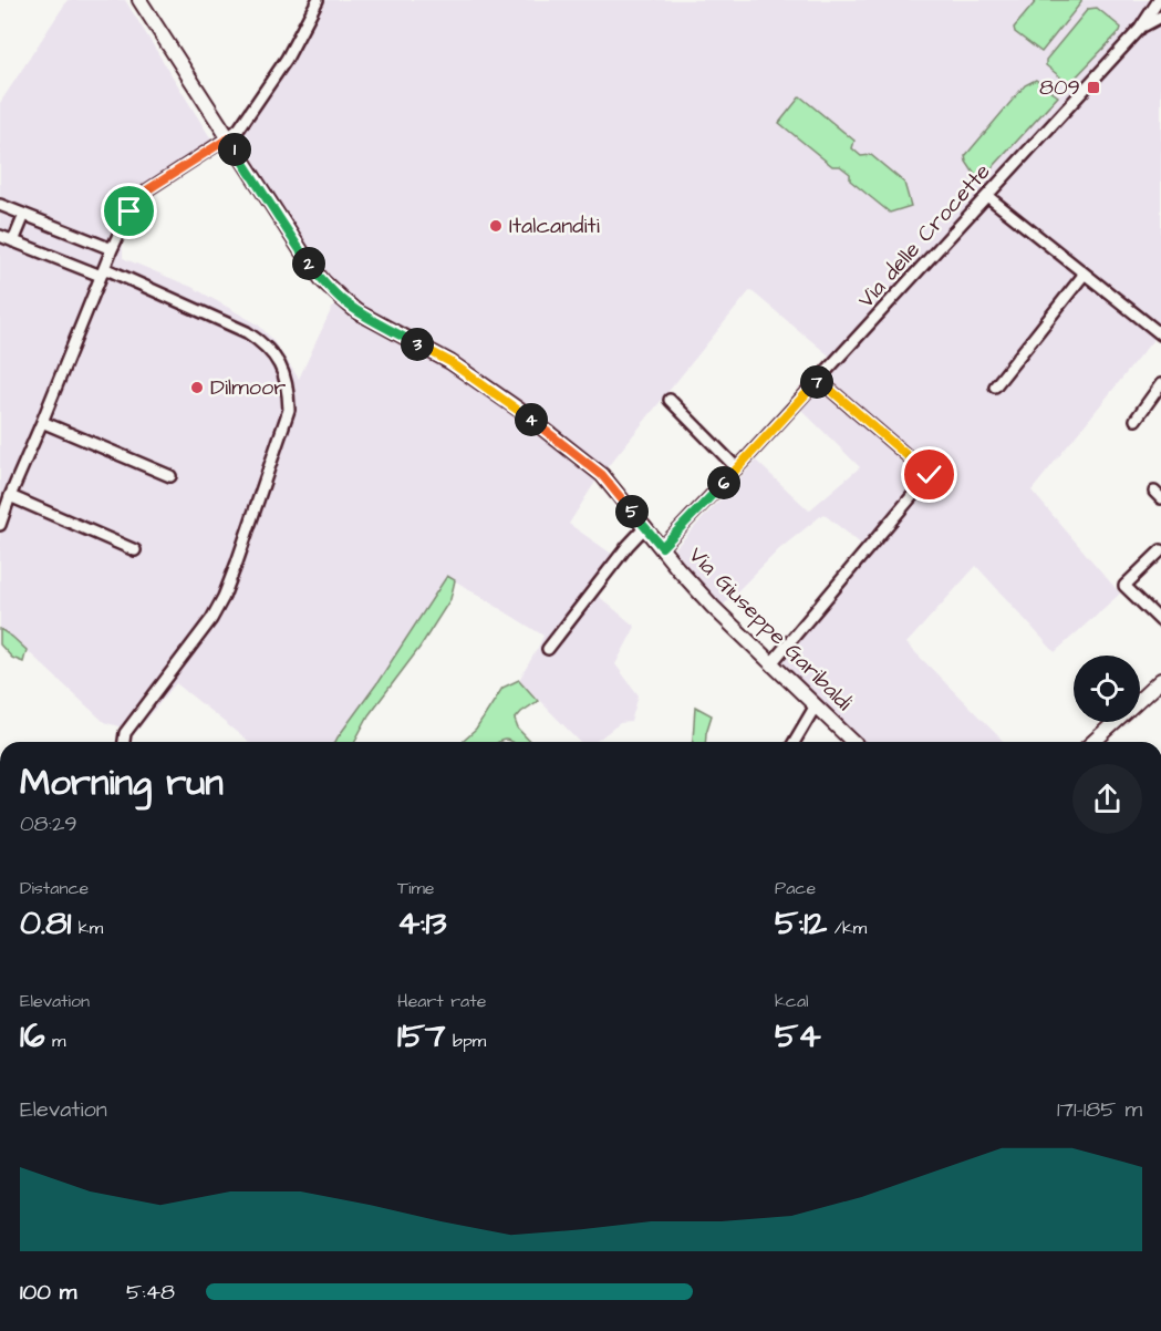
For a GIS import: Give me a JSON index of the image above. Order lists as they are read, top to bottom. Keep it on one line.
{"streets":{"street":["Via delle Crocette","Via Giuseppe Garibaldi"]},"crossings":[["Via delle Crocette","Via Giuseppe Garibaldi"]],"places":{"transit":["809"],"other":["Italcanditi","Dilmoor"]},"page":{"pins":["1","2","3","7","4","6","5"],"heading":["Morning run","08:29"],"stats":[["Distance","0.81 km"],["Time","4:13"],["Pace","5:12 /km"],["Elevation","16 m"],["Heart rate","157 bpm"],["kcal","54"]],"chart":["Elevation","171–185 m"],"list":[{"name":"100 m","note":"5:48"}]}}
